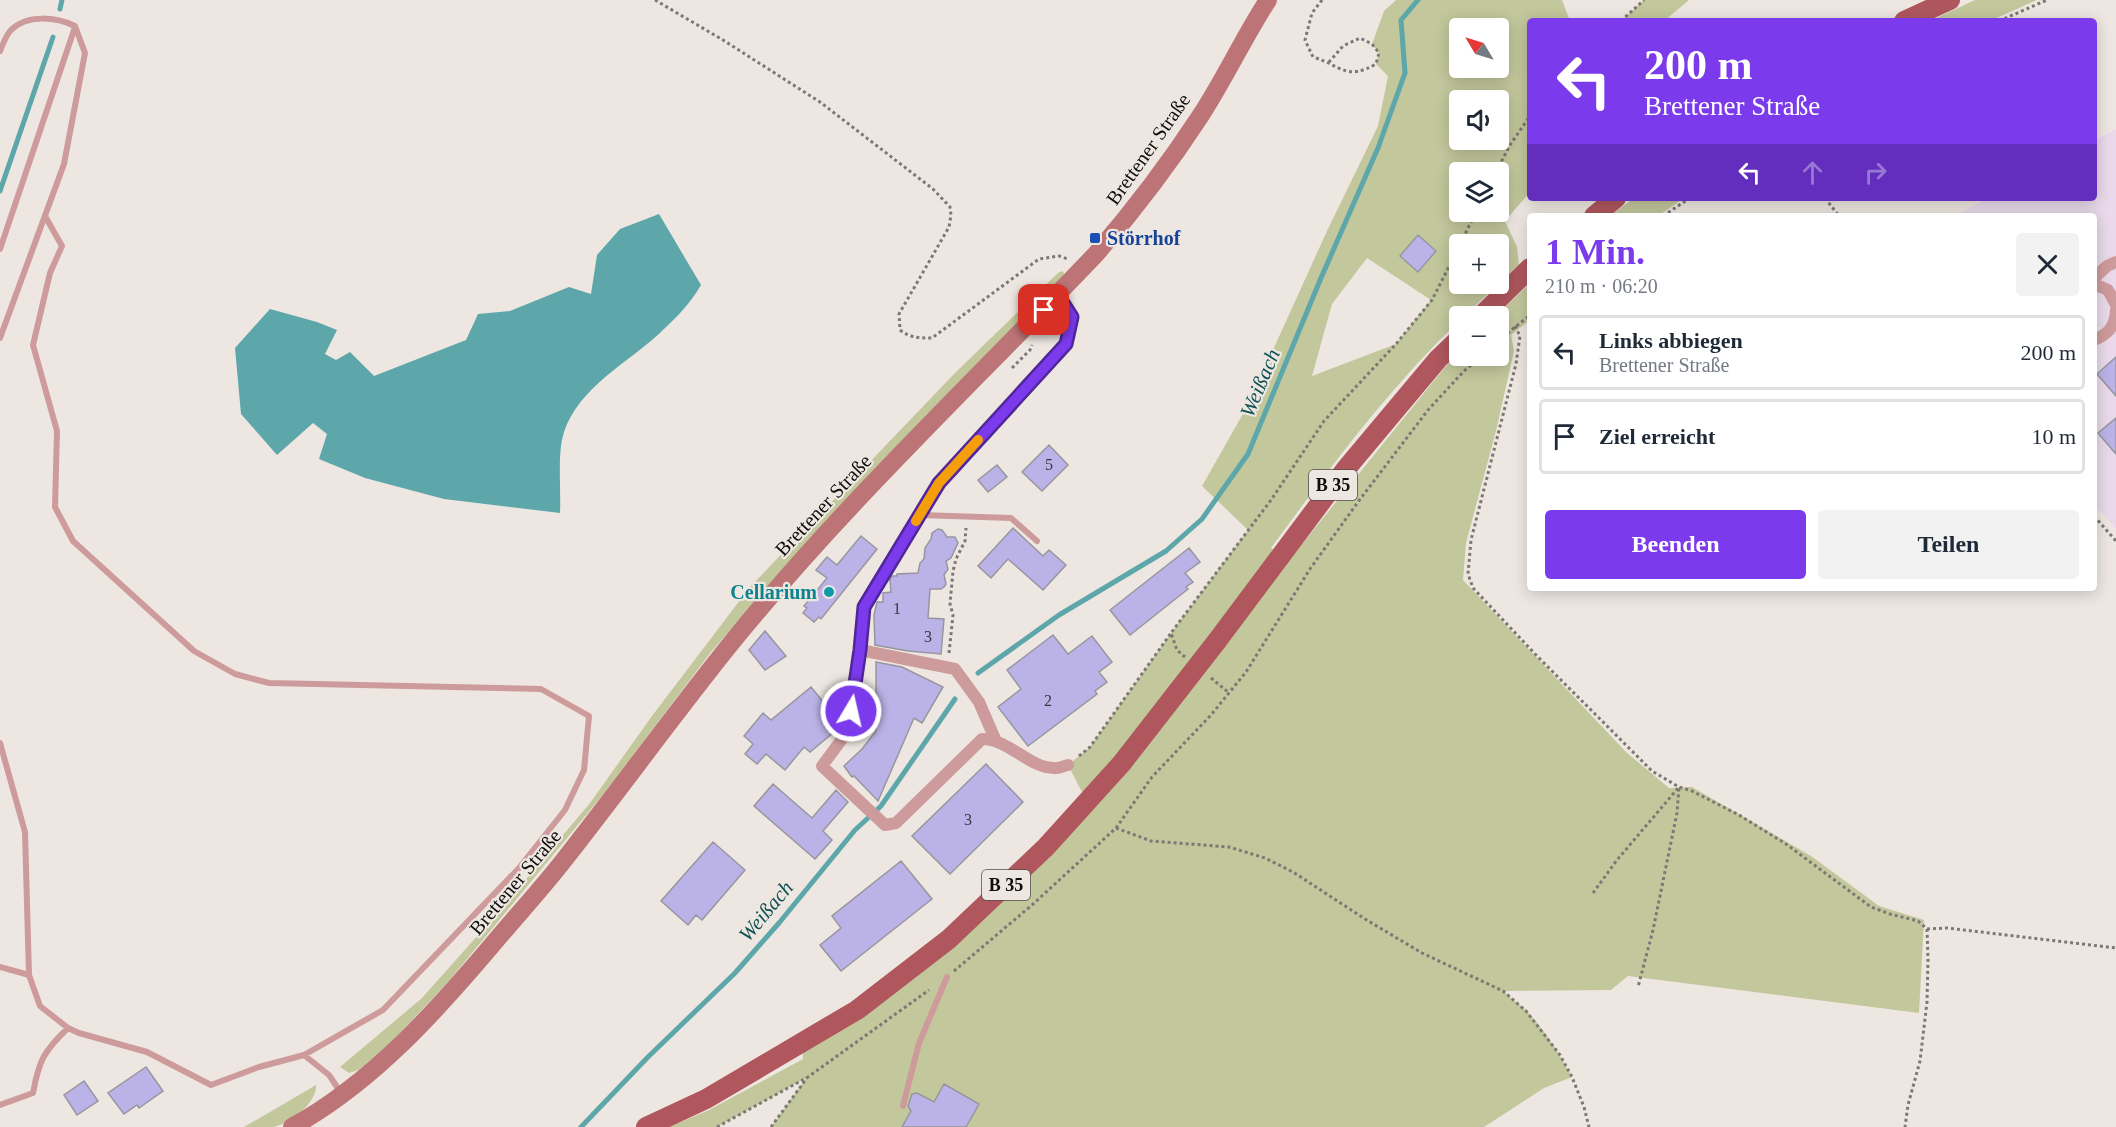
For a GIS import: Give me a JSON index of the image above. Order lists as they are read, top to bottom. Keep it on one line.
{"streets":{"main road":["B 35"],"street":["Brettener Straße"]},"water":["Weißach"],"places":{"transit":["Störrhof"],"other":["Cellarium"]},"house_numbers":["5","1","3","2","3"],"north":"top left","page":{"map_buttons":["+","−"],"turn":["200 m","Brettener Straße"],"heading":["1 Min.","210 m · 06:20"],"list":[{"name":"Links abbiegen","note":"Brettener Straße","value":"200 m"},{"name":"Ziel erreicht","value":"10 m"}],"buttons":["Beenden","Teilen"]}}
